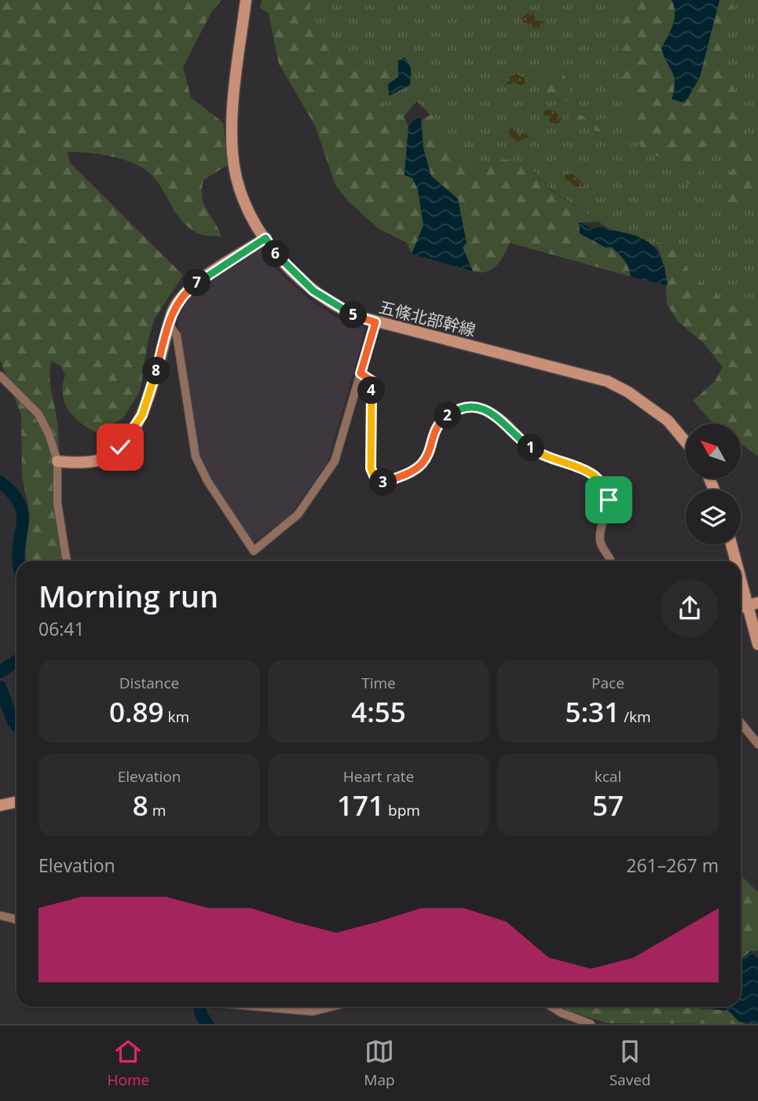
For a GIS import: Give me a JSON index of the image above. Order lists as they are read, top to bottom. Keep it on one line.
{"streets":{"street":["五條北部幹線"]},"north":"top left","page":{"pins":["6","7","5","8","4","2","1","3"],"heading":["Morning run","06:41"],"stats":[["Distance","0.89 km"],["Time","4:55"],["Pace","5:31 /km"],["Elevation","8 m"],["Heart rate","171 bpm"],["kcal","57"]],"chart":["Elevation","261–267 m"],"tabs":["Home","Map","Saved"]}}
